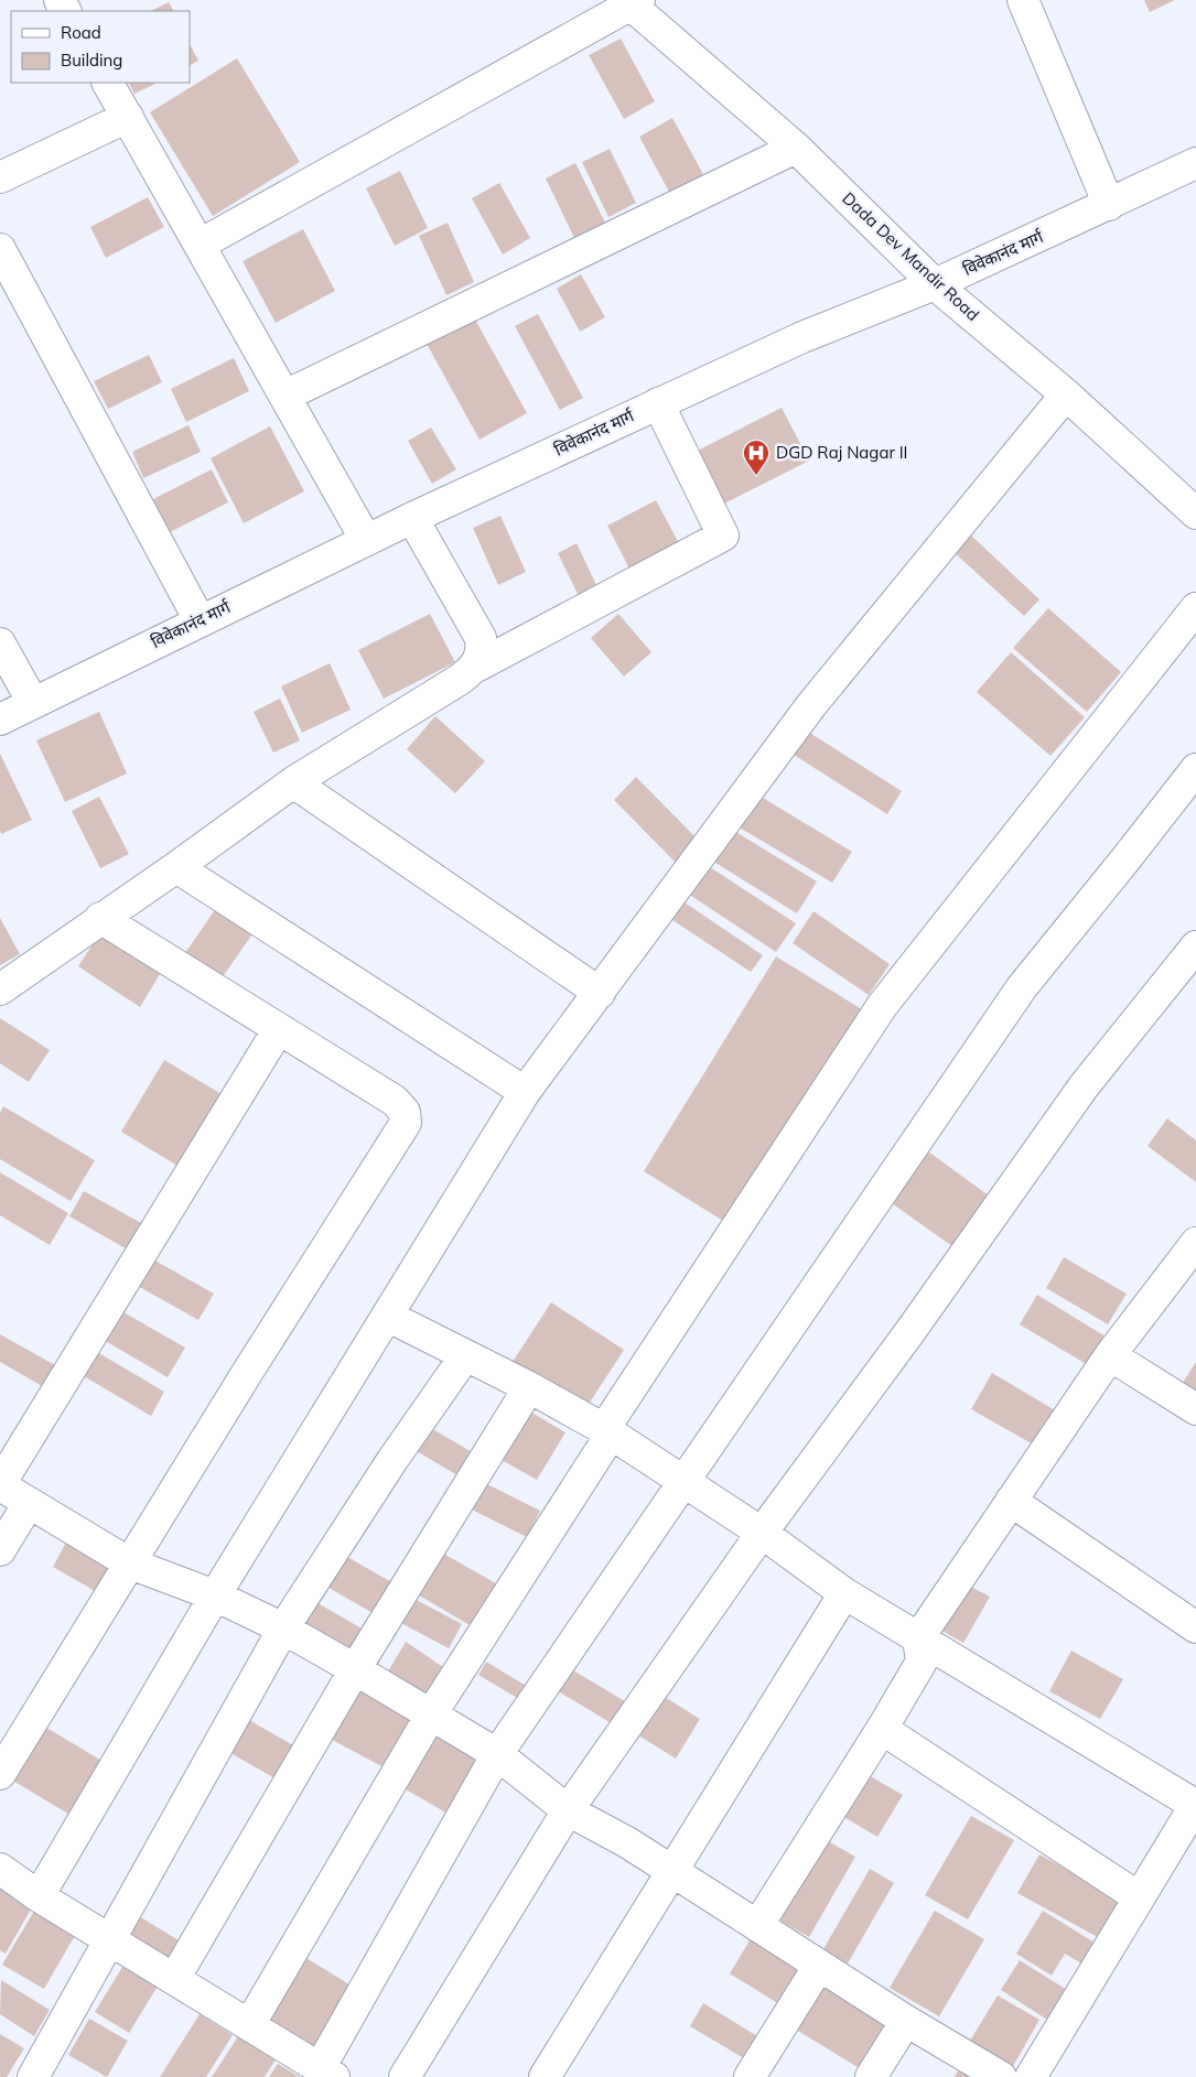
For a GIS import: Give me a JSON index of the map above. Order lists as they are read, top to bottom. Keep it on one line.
{"streets":{"street":["विवेकानंद मार्ग","Dada Dev Mandir Road"]},"crossings":[["विवेकानंद मार्ग","Dada Dev Mandir Road"]],"places":{"hospital":["DGD Raj Nagar II"]},"legend":["Road","Building"]}
